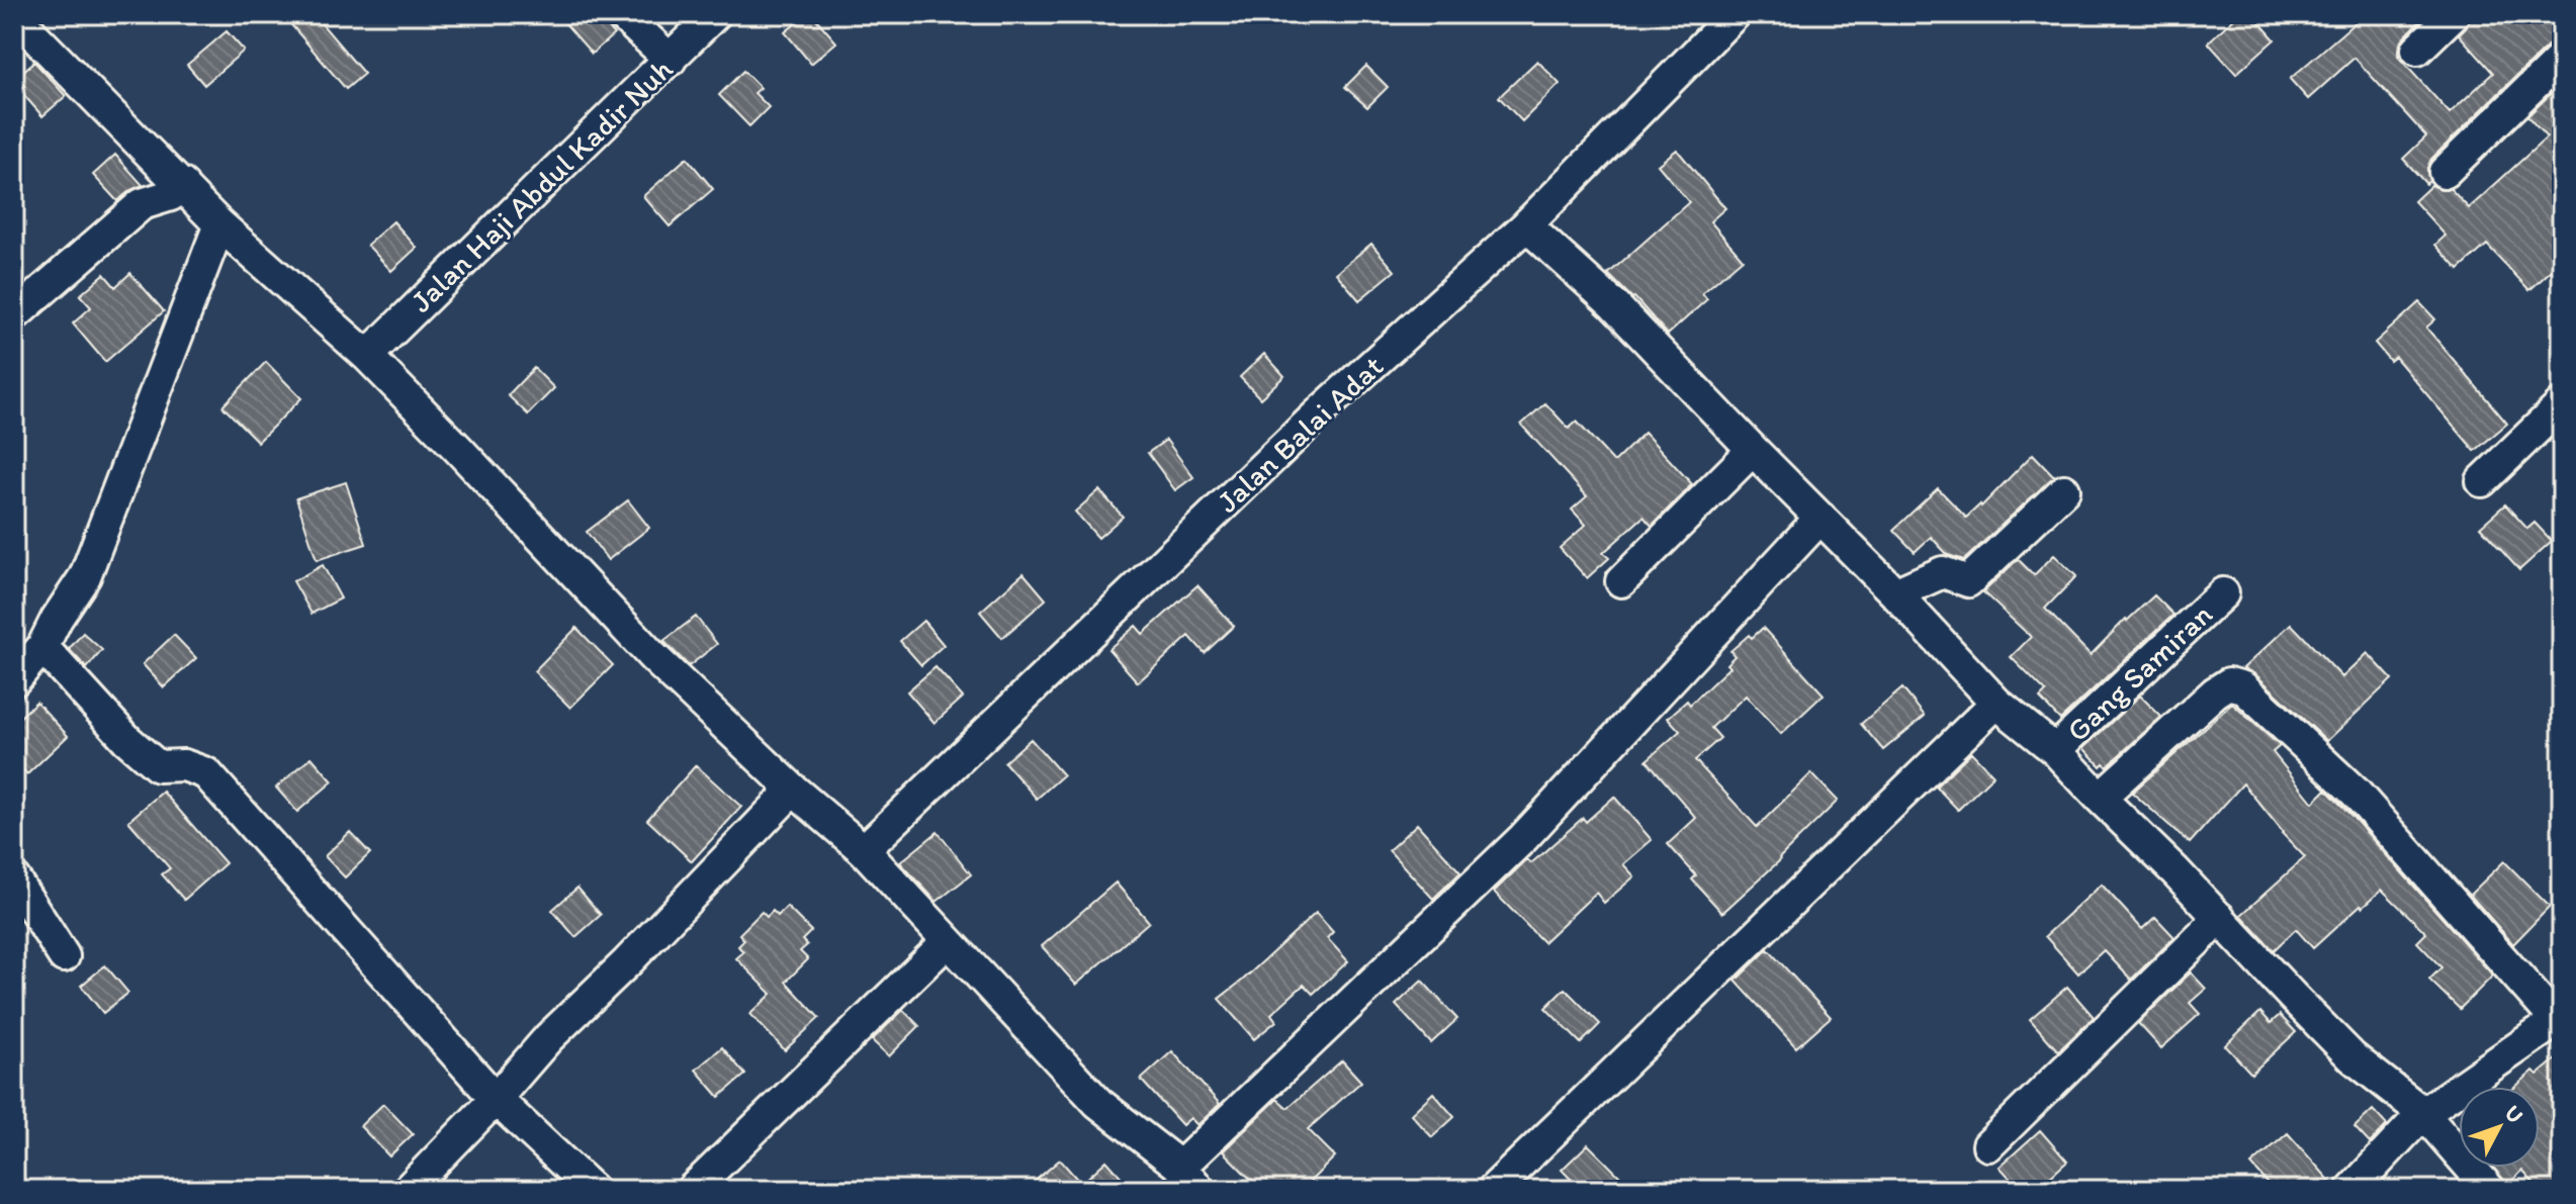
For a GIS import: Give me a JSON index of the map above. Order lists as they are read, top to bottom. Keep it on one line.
{"streets":{"street":["Jalan Haji Abdul Kadir Nuh","Jalan Balai Adat","Gang Samiran"]},"north":"top right"}
